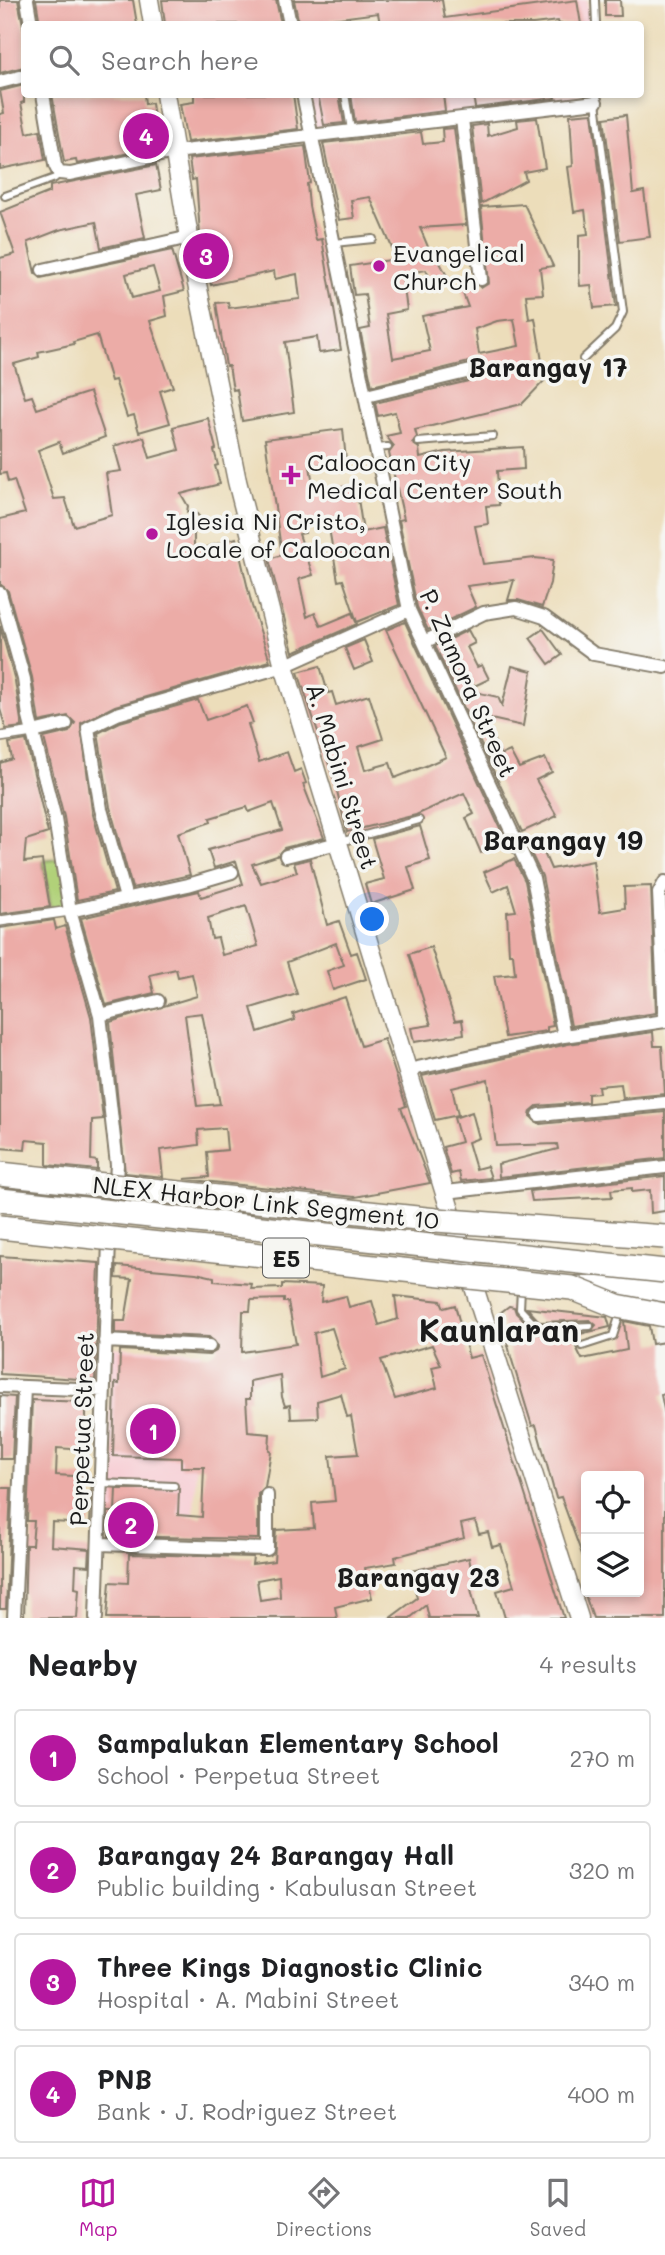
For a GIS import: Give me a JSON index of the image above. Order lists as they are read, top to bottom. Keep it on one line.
{"streets":{"highway":["NLEX Harbor Link Segment 10","E5"],"main road":["A. Mabini Street"],"street":["P. Zamora Street","Perpetua Street"]},"crossings":[["E5","Perpetua Street"]],"districts":["Barangay 17","Barangay 19","Kaunlaran","Barangay 23"],"places":{"other":["Evangelical Church","Iglesia Ni Cristo, Locale of Caloocan"],"health":["Caloocan City Medical Center South"]},"page":{"search":"Search here","pins":["4","3","1","2"],"heading":["Nearby","4 results"],"list":[{"mark":"1","name":"Sampalukan Elementary School","note":"School · Perpetua Street","value":"270 m"},{"mark":"2","name":"Barangay 24 Barangay Hall","note":"Public building · Kabulusan Street","value":"320 m"},{"mark":"3","name":"Three Kings Diagnostic Clinic","note":"Hospital · A. Mabini Street","value":"340 m"},{"mark":"4","name":"PNB","note":"Bank · J. Rodriguez Street","value":"400 m"}],"nav":["Map","Directions","Saved"]}}
